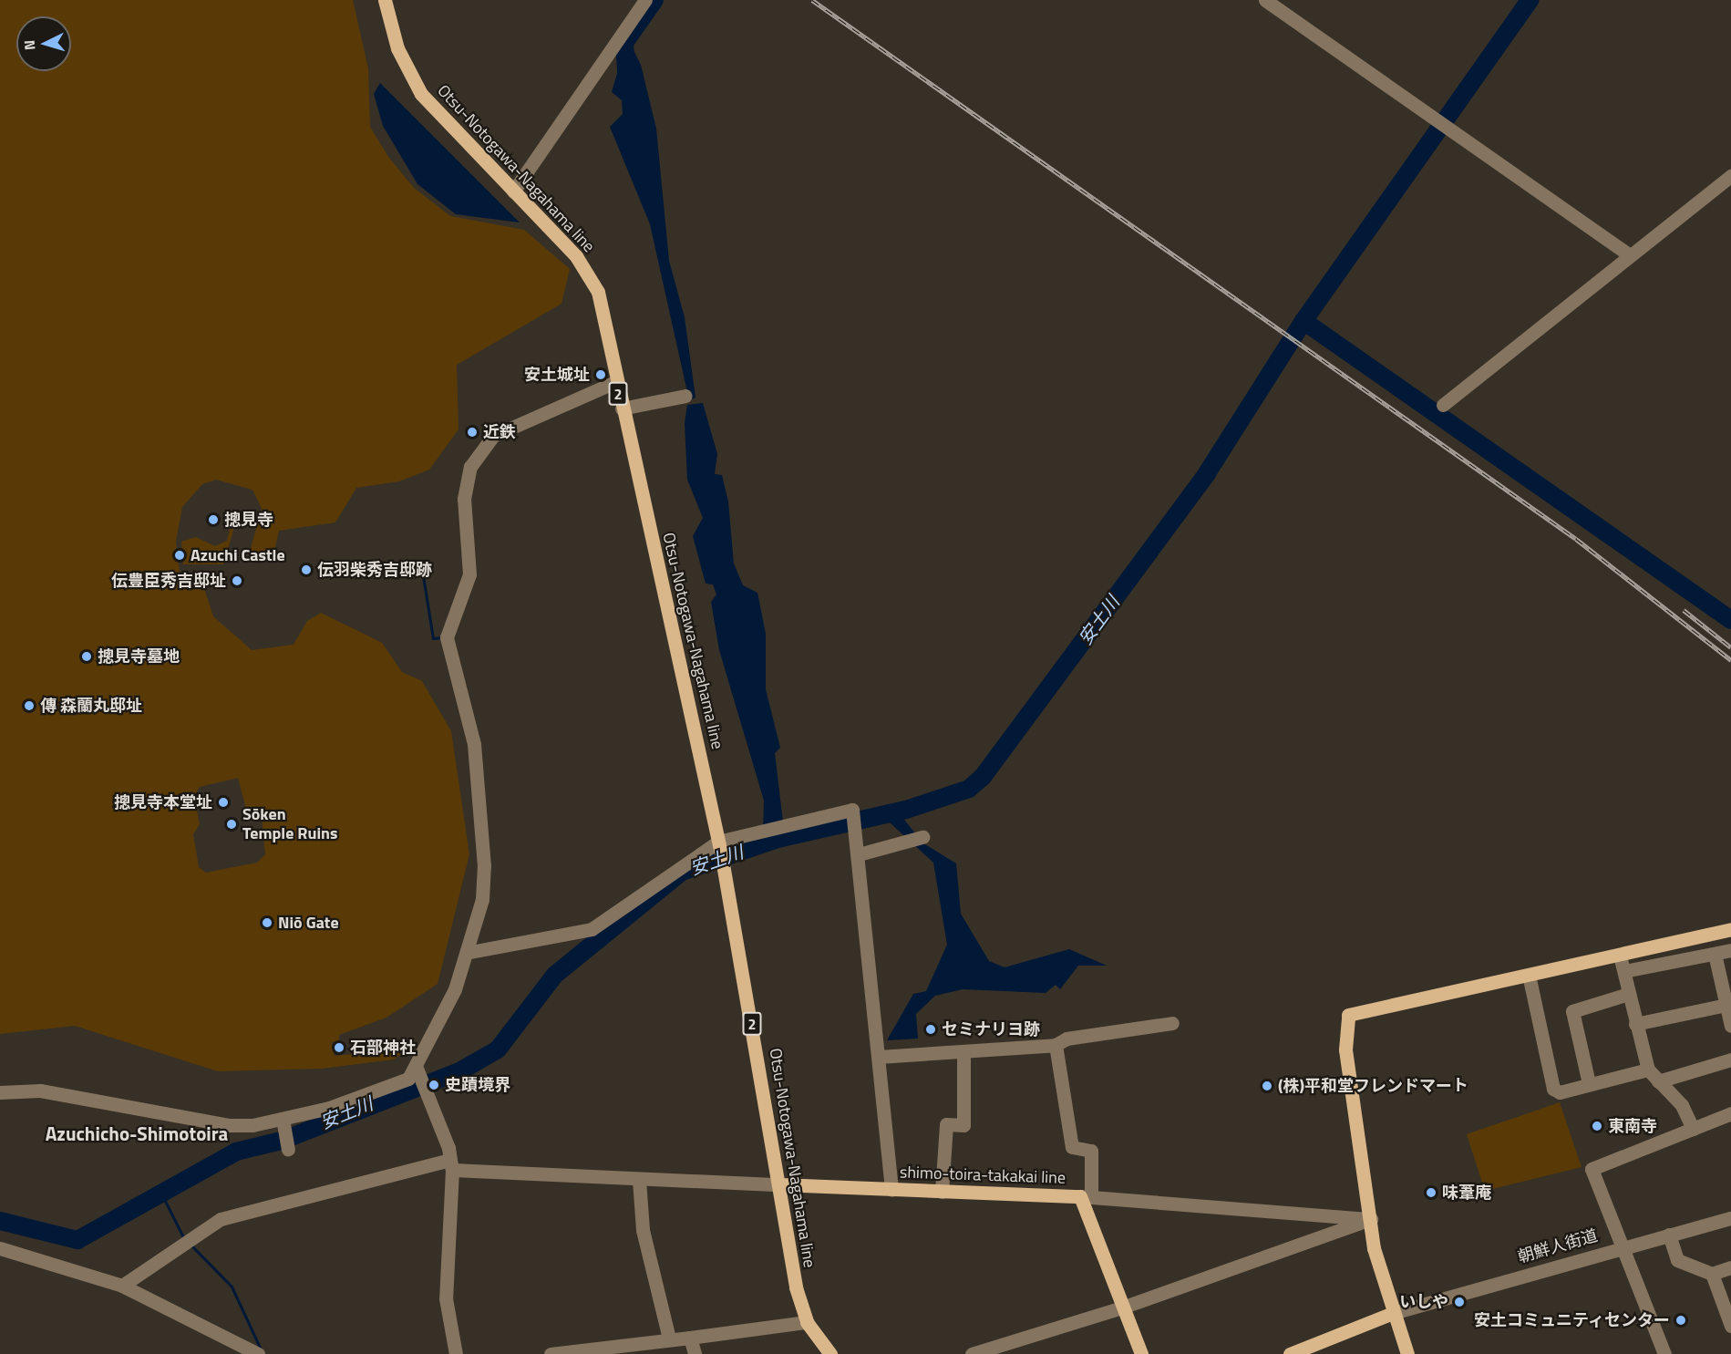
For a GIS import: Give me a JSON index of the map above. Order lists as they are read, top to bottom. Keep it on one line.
{"streets":{"main road":["Otsu-Notogawa-Nagahama line","2","shimo-toira-takakai line"],"street":["朝鮮人街道"]},"crossings":[["Otsu-Notogawa-Nagahama line","shimo-toira-takakai line"]],"districts":["Azuchicho-Shimotoira"],"water":["安土川"],"places":["安土城址","近鉄","摠見寺","Azuchi Castle","伝羽柴秀吉邸跡","伝豊臣秀吉邸址","摠見寺墓地","傳 森蘭丸邸址","摠見寺本堂址","Sōken Temple Ruins","Niō Gate","セミナリヨ跡","石部神社","史蹟境界","(株)平和堂フレンドマート","東南寺","味葦庵","いしや","安土コミュニティセンター"],"north":"left"}
